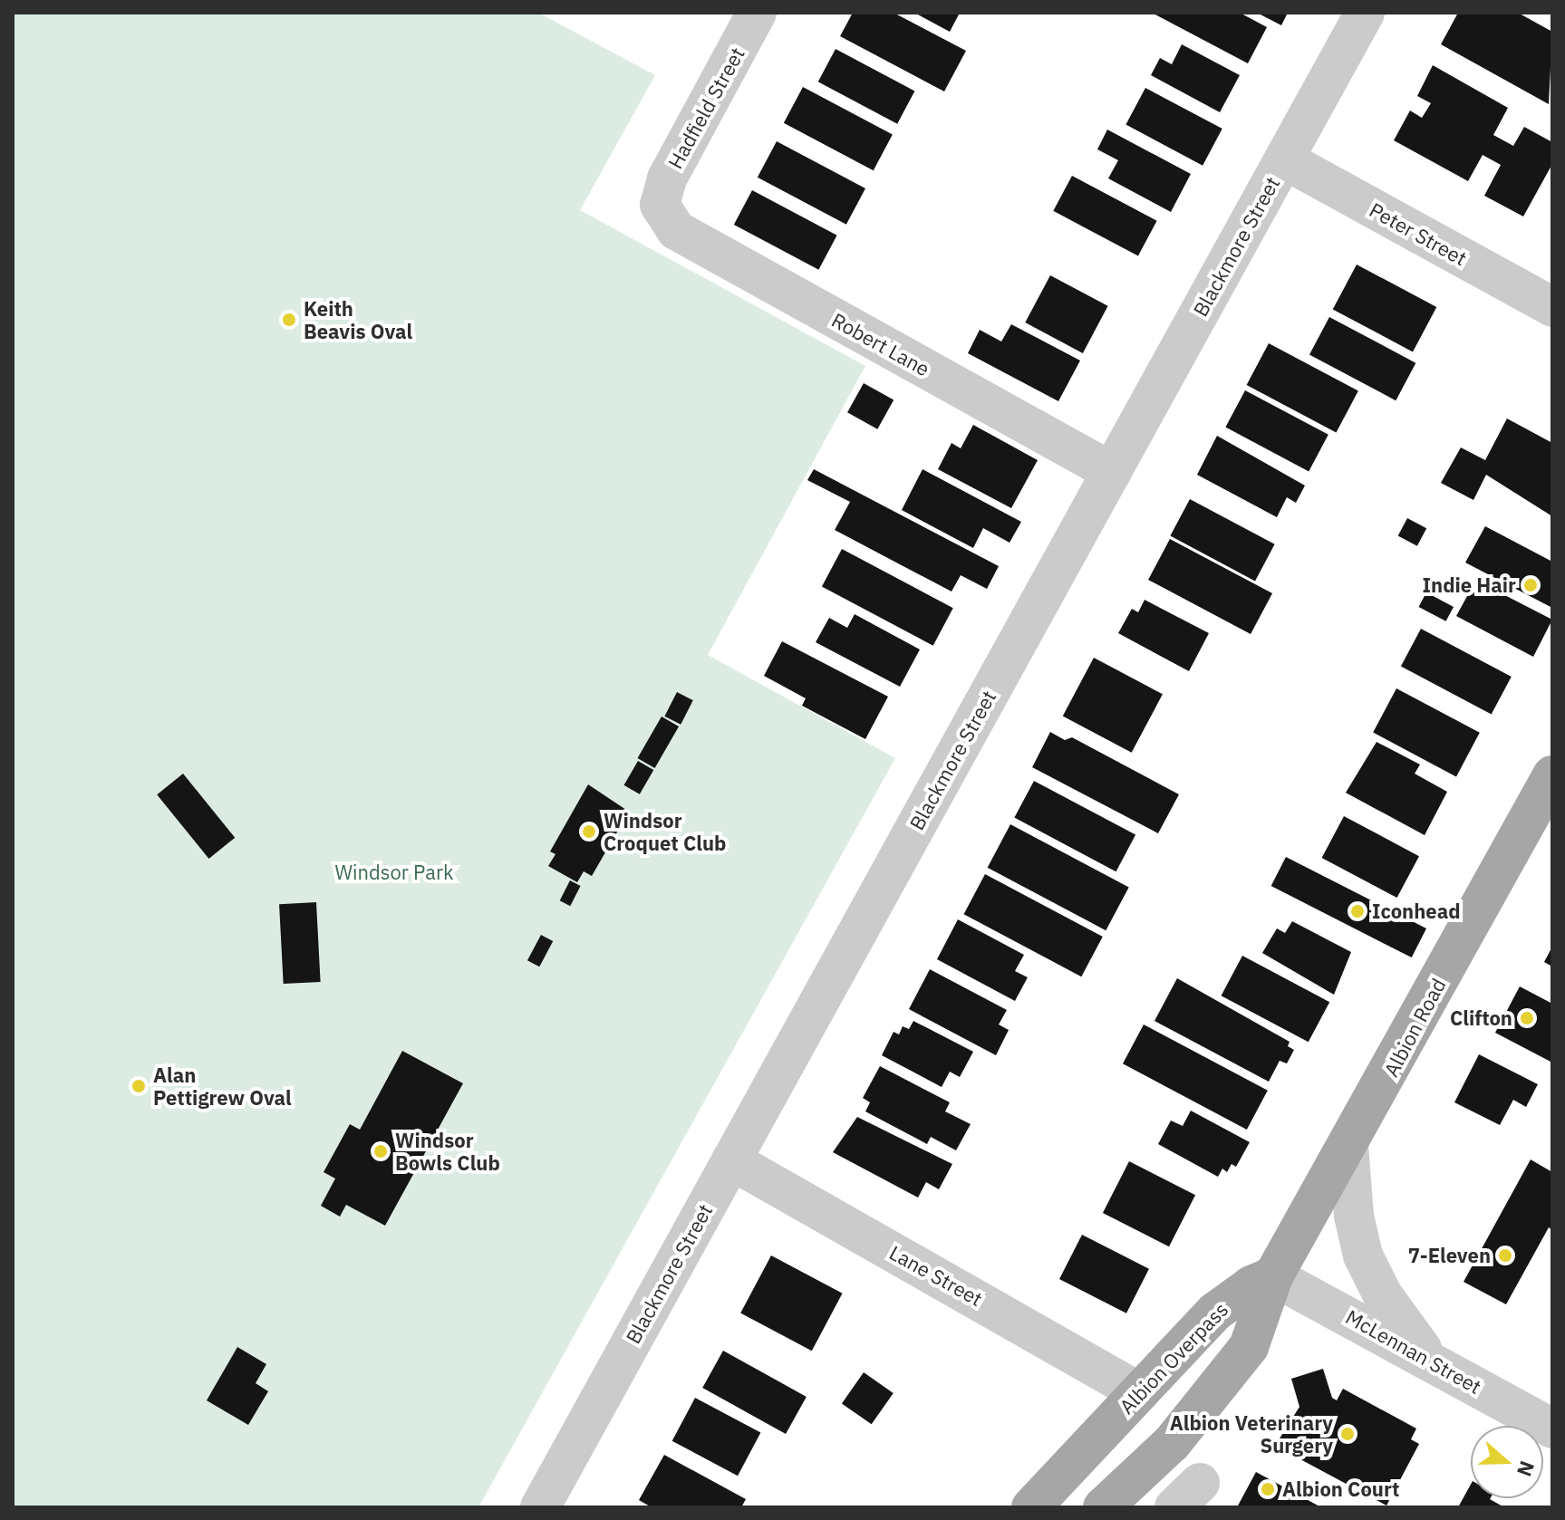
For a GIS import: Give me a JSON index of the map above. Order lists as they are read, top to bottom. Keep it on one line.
{"streets":{"main road":["Albion Road","Albion Overpass"],"street":["Hadfield Street","Peter Street","Blackmore Street","Robert Lane","Lane Street","McLennan Street"]},"crossings":[["Hadfield Street","Robert Lane"],["Peter Street","Blackmore Street"],["Blackmore Street","Robert Lane"],["Blackmore Street","Lane Street"],["Albion Road","McLennan Street"],["Albion Road","Albion Overpass"],["Lane Street","Albion Overpass"],["McLennan Street","Albion Overpass"]],"parks":["Windsor Park"],"places":["Keith Beavis Oval","Indie Hair","Windsor Croquet Club","Iconhead","Clifton","Alan Pettigrew Oval","Windsor Bowls Club","7-Eleven","Albion Veterinary Surgery","Albion Court"],"north":"right"}
